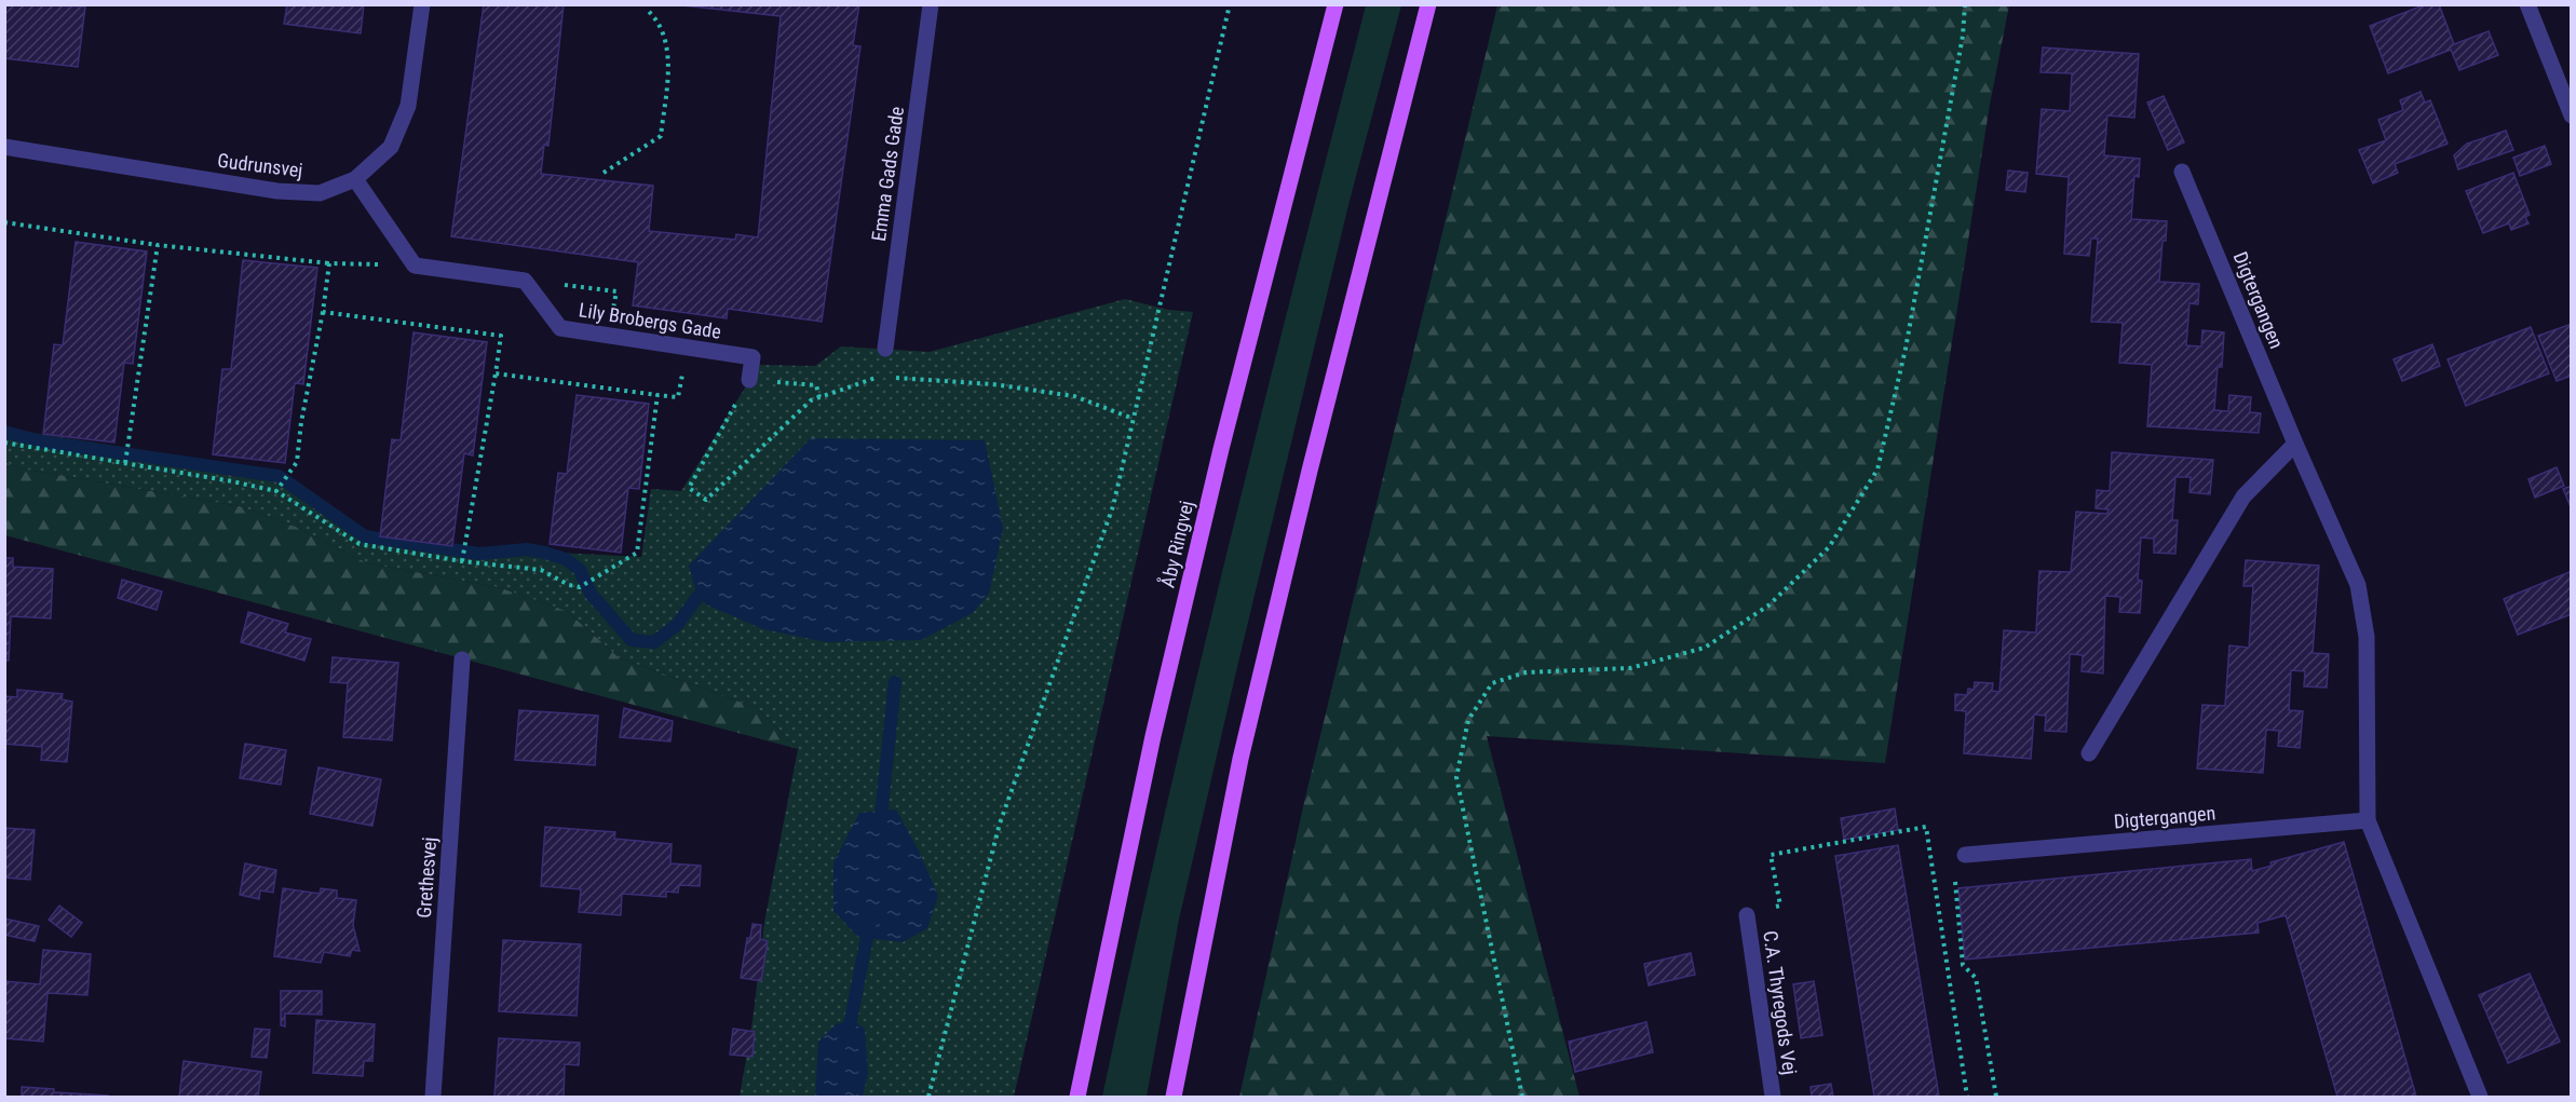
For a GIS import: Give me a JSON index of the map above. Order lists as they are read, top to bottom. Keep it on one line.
{"streets":{"main road":["Åby Ringvej"],"street":["Gudrunsvej","Emma Gads Gade","Digtergangen","Lily Brobergs Gade","Grethesvej","C.A. Thyregods Vej"]}}
